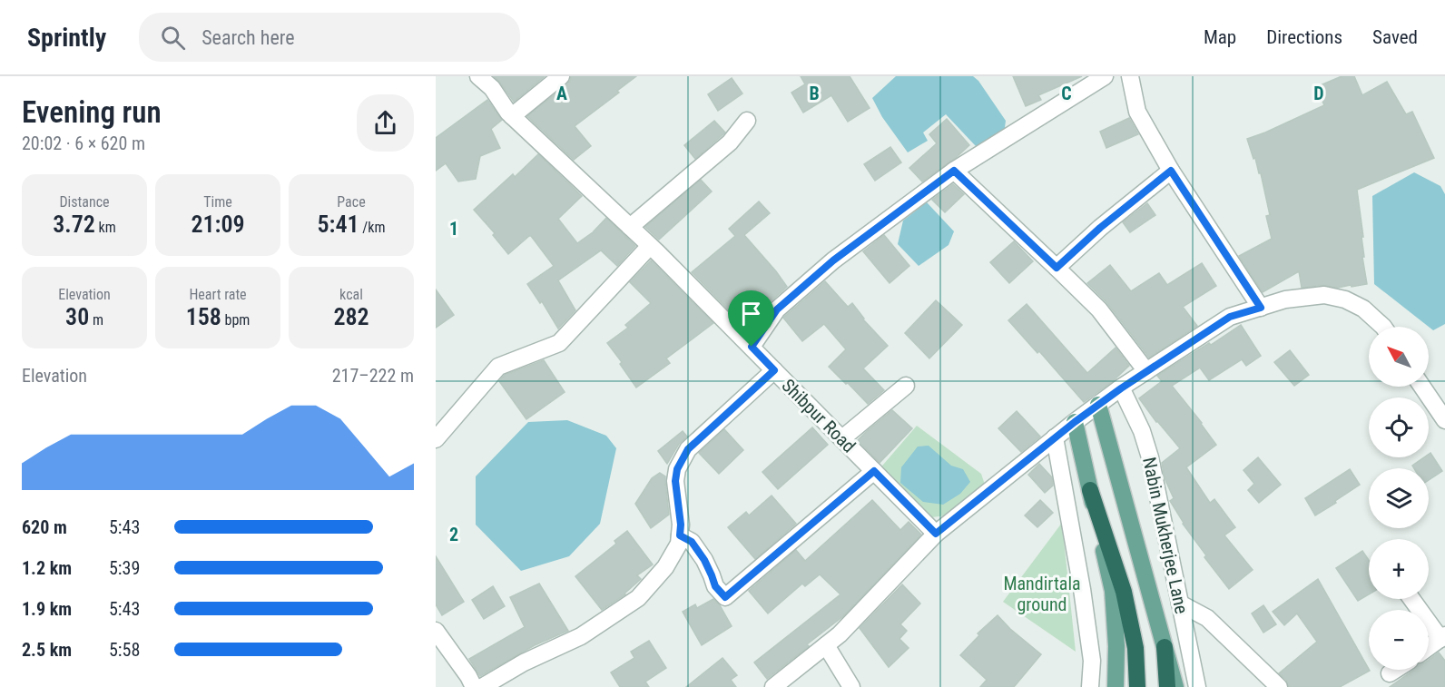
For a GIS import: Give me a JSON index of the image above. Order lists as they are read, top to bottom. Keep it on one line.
{"streets":{"street":["Shibpur Road","Nabin Mukherjee Lane"]},"parks":["Mandirtala ground"],"north":"top left","page":{"header":"Sprintly","search":"Search here","nav":["Map","Directions","Saved"],"heading":["Evening run","20:02 · 6 × 620 m"],"stats":[["Distance","3.72 km"],["Time","21:09"],["Pace","5:41 /km"],["Elevation","30 m"],["Heart rate","158 bpm"],["kcal","282"]],"map_buttons":["+","−"],"chart":["Elevation","217–222 m"],"list":[{"name":"620 m","note":"5:43"},{"name":"1.2 km","note":"5:39"},{"name":"1.9 km","note":"5:43"},{"name":"2.5 km","note":"5:58"}]},"grid":{"columns":["A","B","C","D"],"rows":["1","2"]}}
